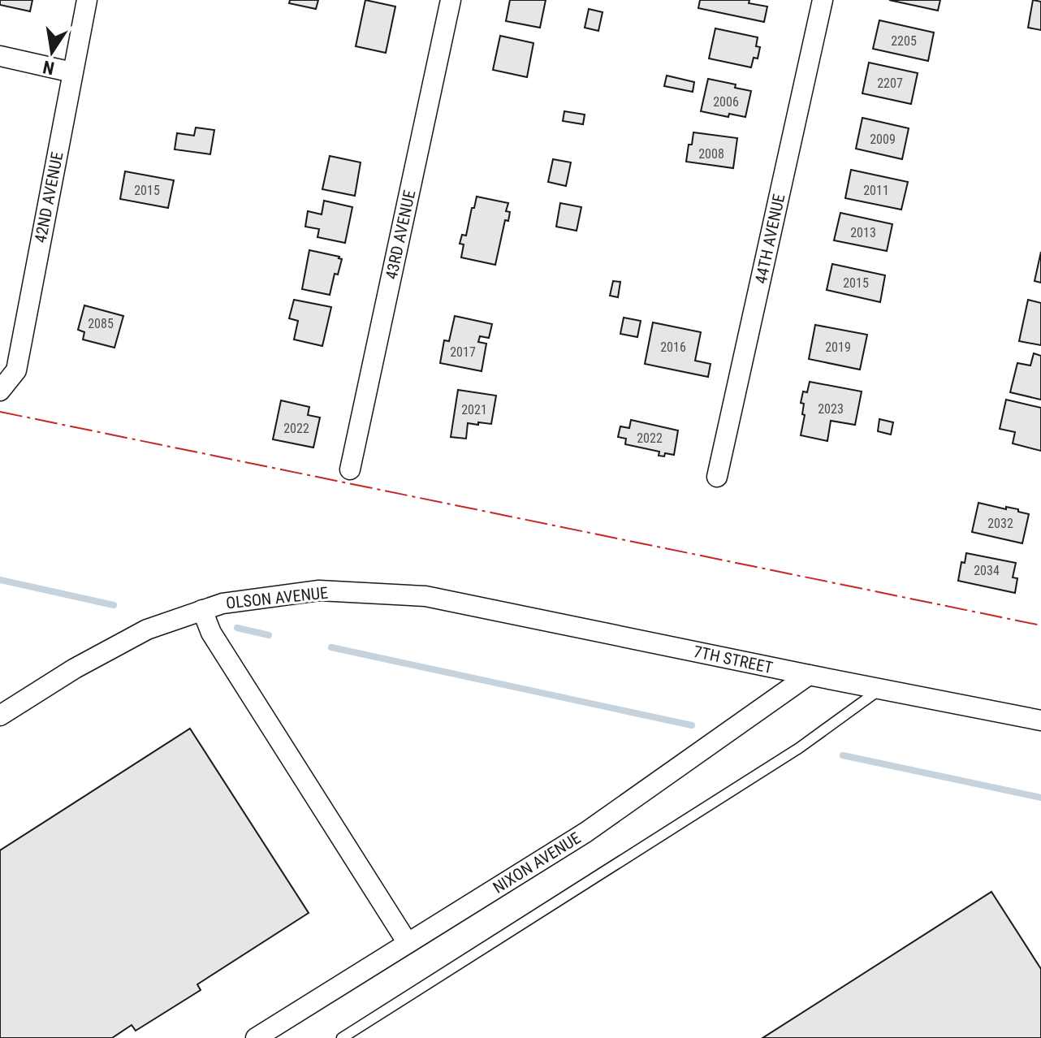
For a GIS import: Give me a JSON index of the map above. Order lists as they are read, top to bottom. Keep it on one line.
{"streets":{"street":["42ND AVENUE","43RD AVENUE","44TH AVENUE","OLSON AVENUE","7TH STREET","NIXON AVENUE"]},"crossings":[["OLSON AVENUE","7TH STREET"],["7TH STREET","NIXON AVENUE"]],"house_numbers":["2205","2207","2006","2009","2008","2015","2011","2013","2015","2085","2016","2019","2017","2023","2021","2022","2022","2032","2034"],"north":"bottom"}
